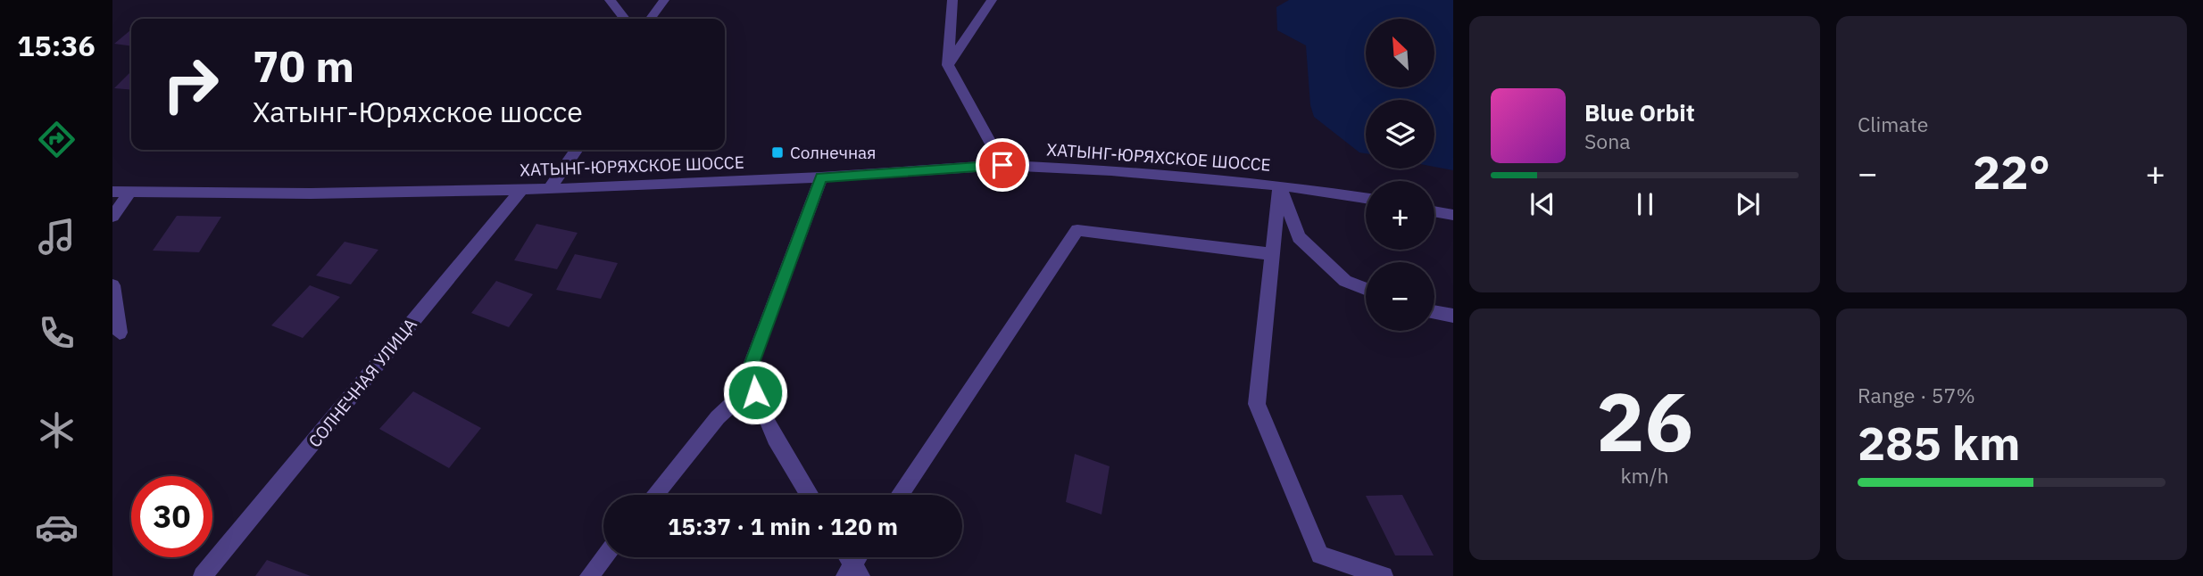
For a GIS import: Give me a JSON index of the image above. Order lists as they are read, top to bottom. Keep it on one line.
{"streets":{"street":["ХАТЫНГ-ЮРЯХСКОЕ ШОССЕ","СОЛНЕЧНАЯ УЛИЦА"]},"crossings":[["ХАТЫНГ-ЮРЯХСКОЕ ШОССЕ","СОЛНЕЧНАЯ УЛИЦА"]],"places":{"transit":["Солнечная"]},"north":"top left","page":{"tabs":"15:36","tile":["Climate",["26","km/h"],["Range · 57%","285 km"]],"map_buttons":["+","−"],"turn":["70 m","Хатынг-Юряхское шоссе"],"song":["Blue Orbit","Sona"],"heat":["−","22°","+"],"limit":"30","trip":"15:37 · 1 min · 120 m"}}
